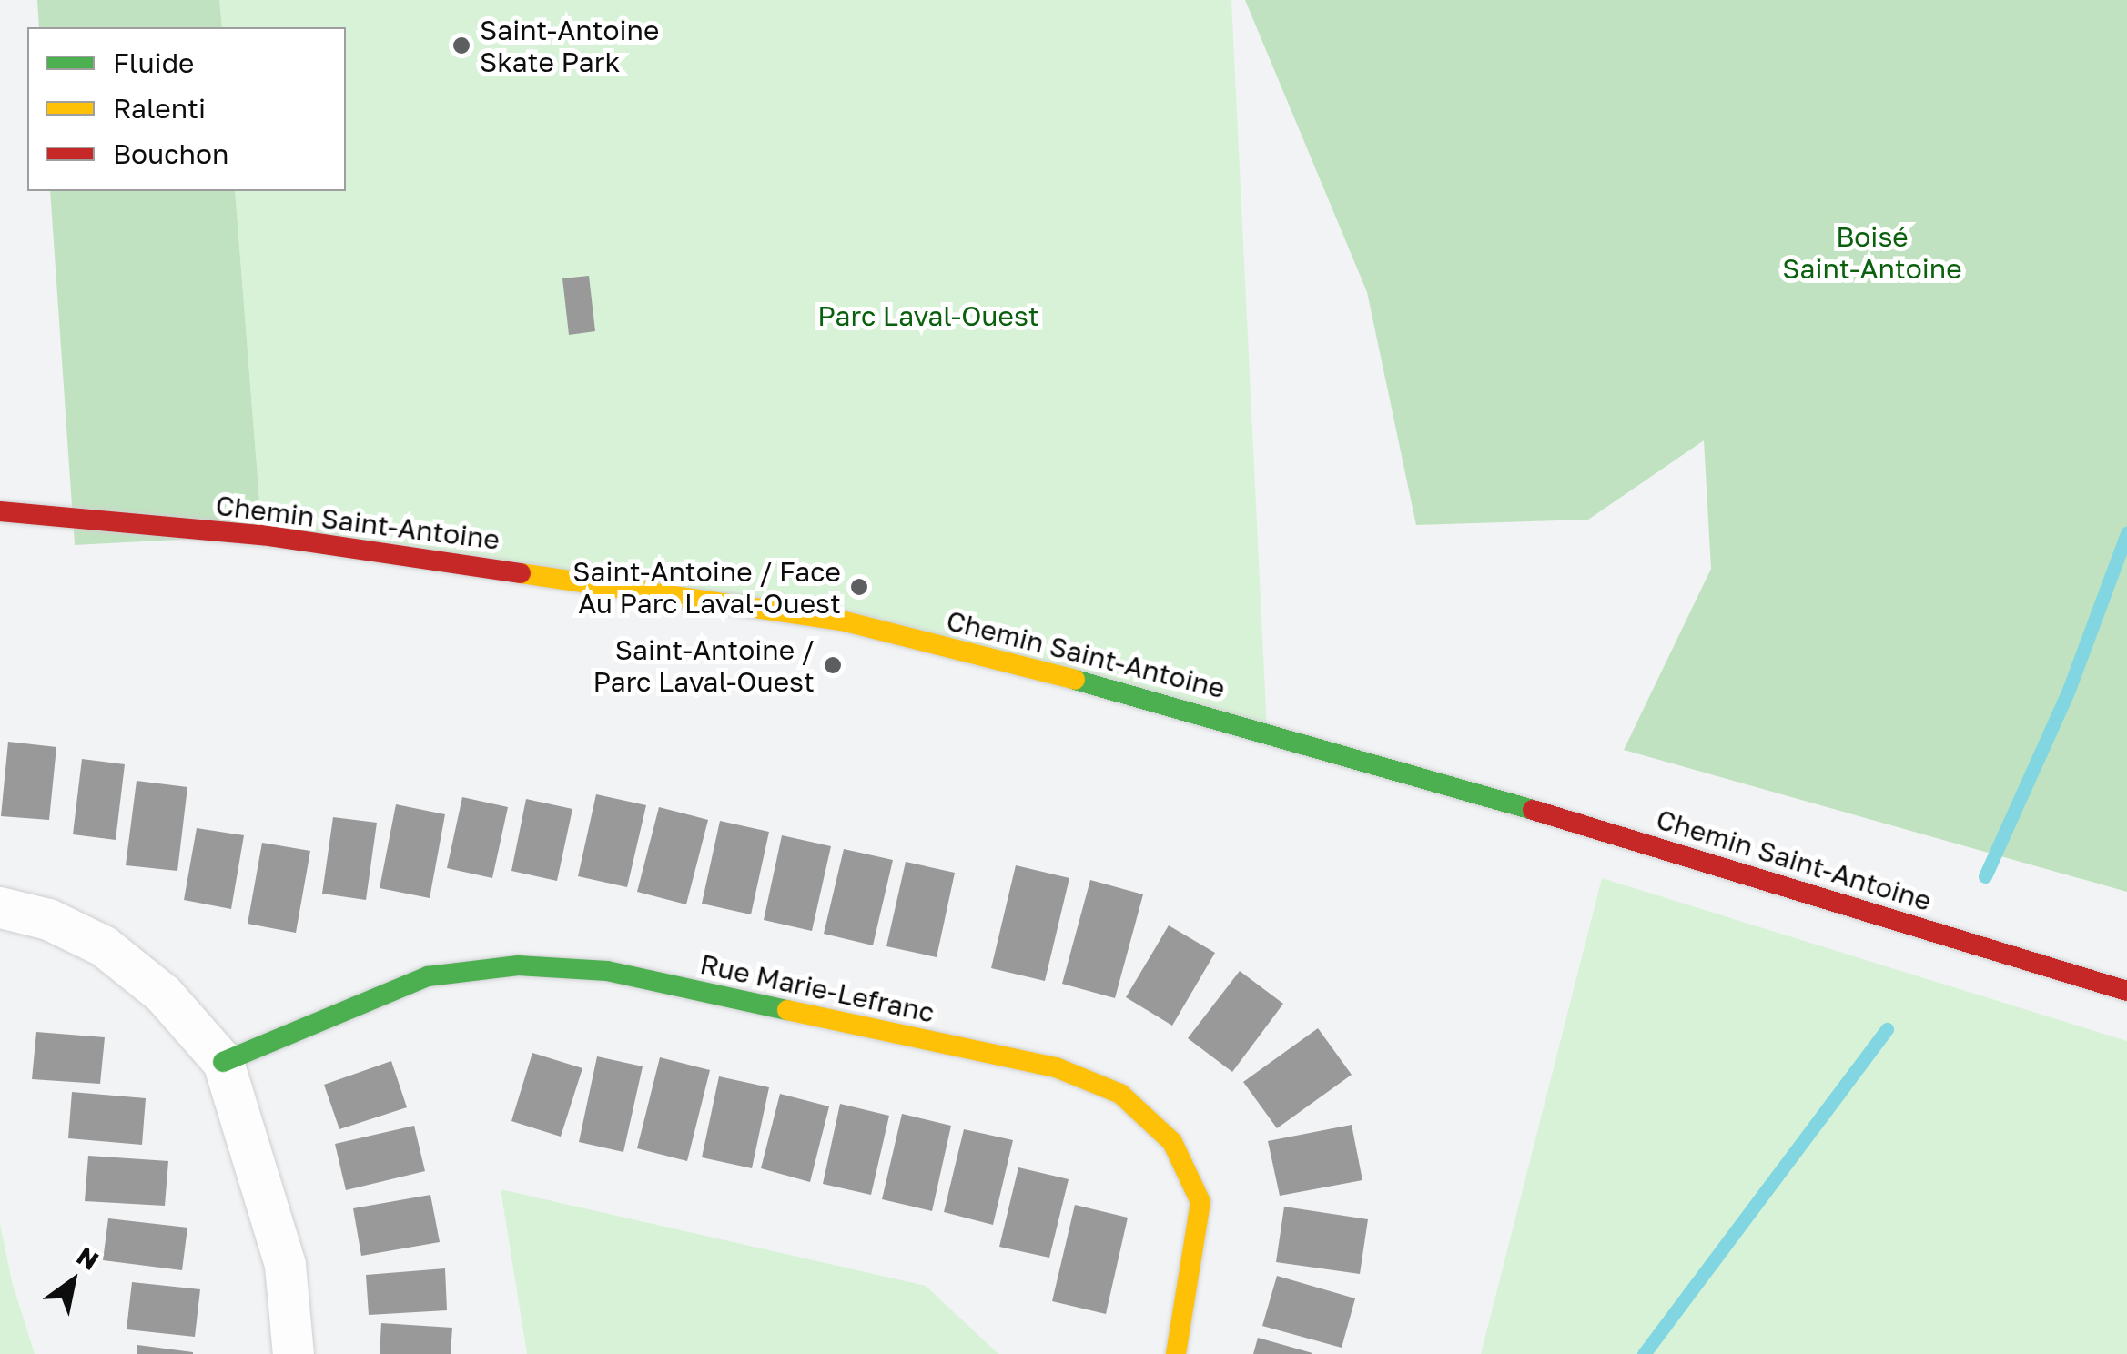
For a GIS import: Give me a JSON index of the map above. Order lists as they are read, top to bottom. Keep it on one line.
{"streets":{"street":["Chemin Saint-Antoine","Rue Marie-Lefranc"]},"parks":["Boisé Saint-Antoine","Parc Laval-Ouest"],"places":["Saint-Antoine Skate Park","Saint-Antoine / Face Au Parc Laval-Ouest","Saint-Antoine / Parc Laval-Ouest"],"legend":["Fluide","Ralenti","Bouchon"],"north":"top right"}
